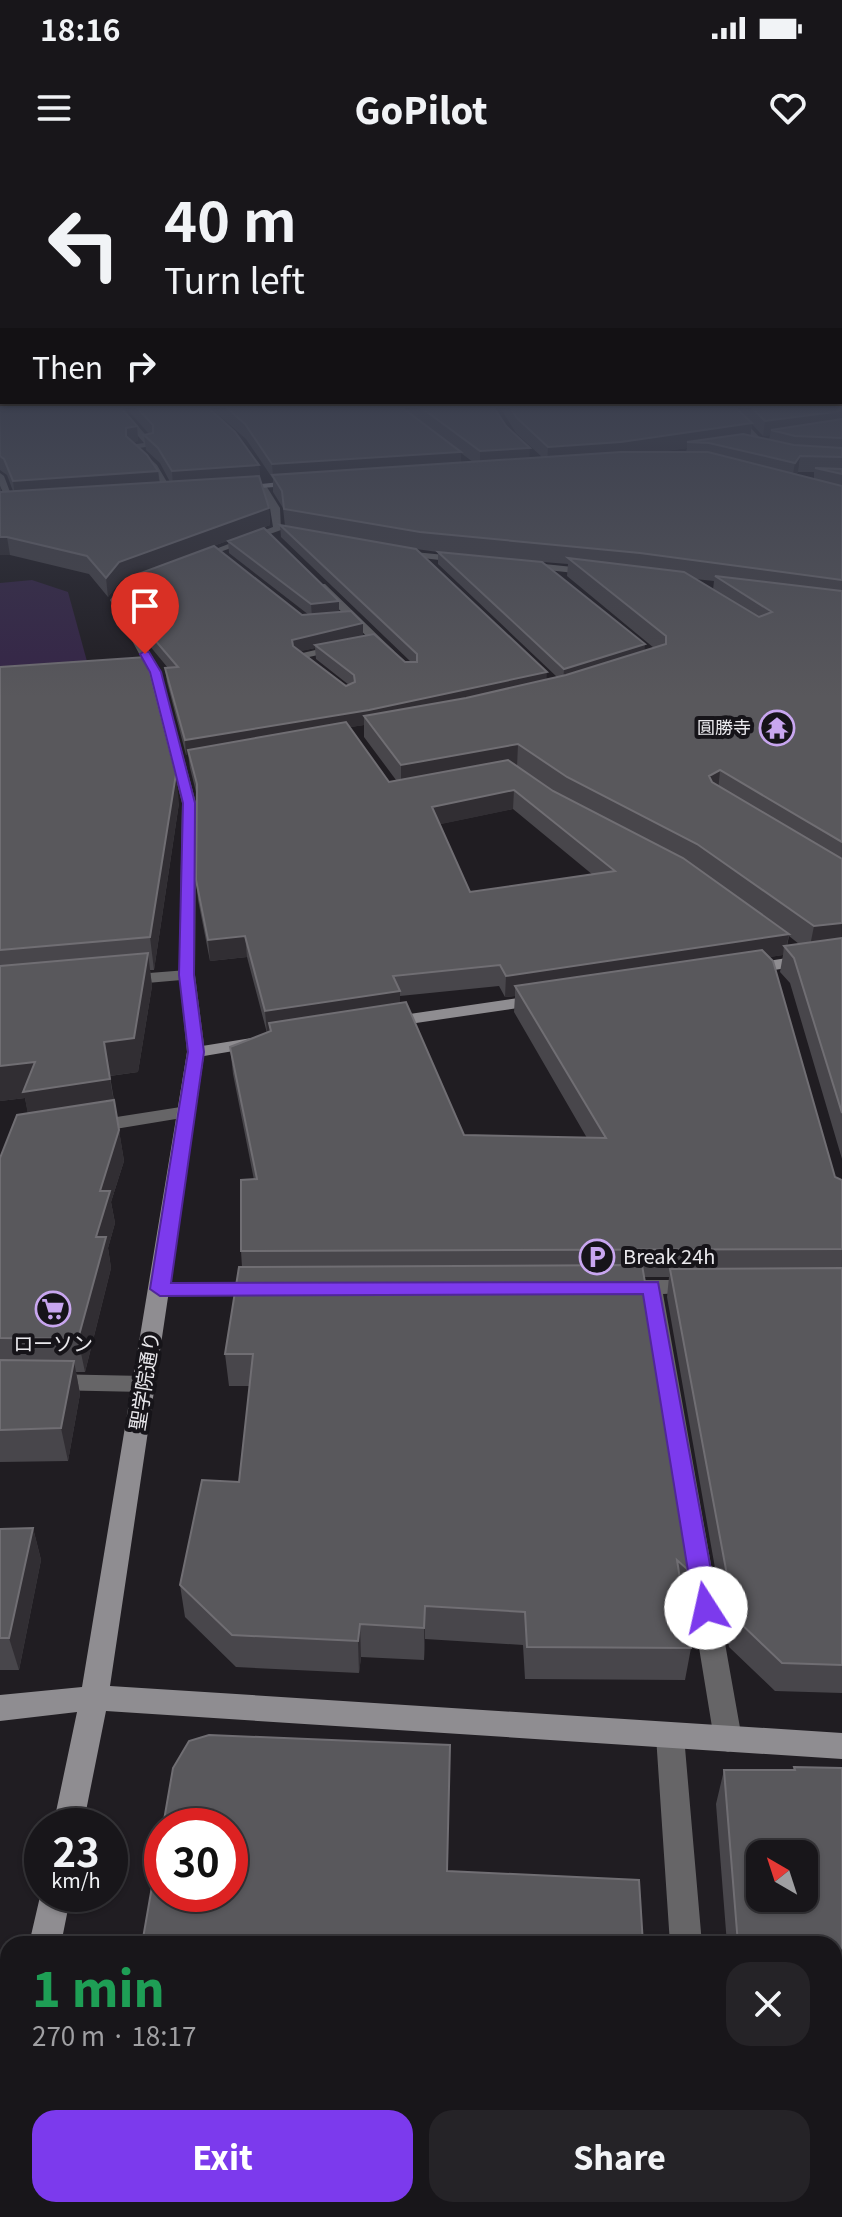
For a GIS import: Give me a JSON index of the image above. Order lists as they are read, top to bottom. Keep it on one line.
{"streets":{"street":["聖学院通り"]},"places":{"temple":["圓勝寺"],"parking":["Break 24h"],"supermarket":["ローソン"]},"north":"top left","page":{"status":"18:16","header":"GoPilot","turn":["40 m","Turn left"],"then":"Then","speed":"23 km/h","limit":"30","heading":["1 min","270 m · 18:17"],"buttons":["Exit","Share"]}}
